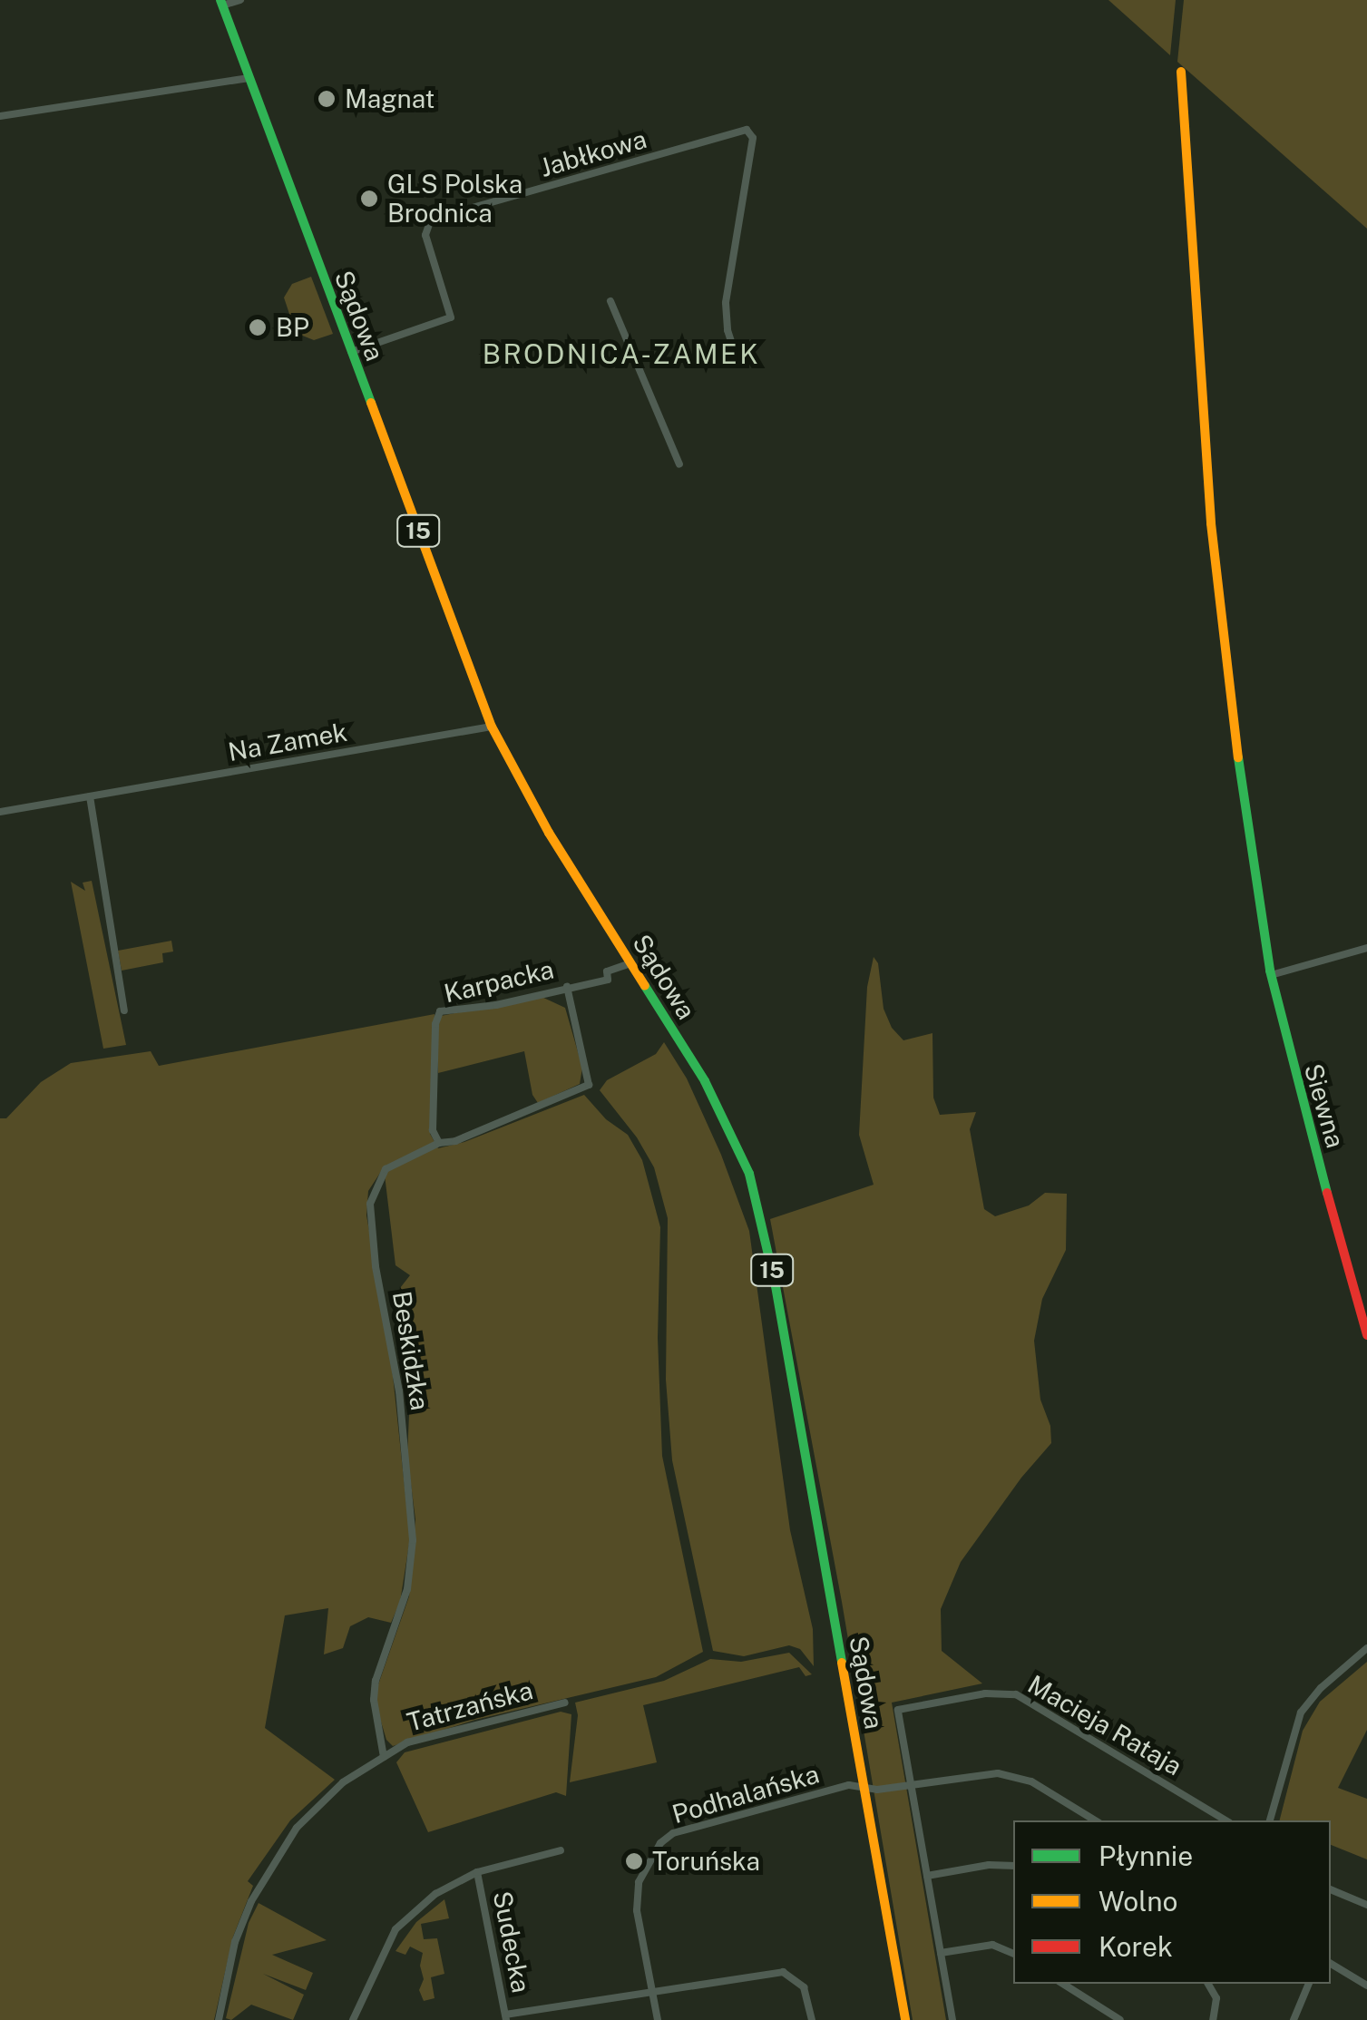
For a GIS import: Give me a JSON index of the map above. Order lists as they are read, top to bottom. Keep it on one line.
{"streets":{"main road":["Sądowa","15","Siewna"],"street":["Jabłkowa","Na Zamek","Karpacka","Beskidzka","Tatrzańska","Macieja Rataja","Podhalańska","Sudecka"]},"crossings":[["Jabłkowa","Sądowa"],["Sądowa","Na Zamek"],["Sądowa","Karpacka"],["Sądowa","Podhalańska"],["Karpacka","Beskidzka"],["Beskidzka","Tatrzańska"],["Macieja Rataja","Podhalańska"]],"districts":["BRODNICA-ZAMEK"],"places":["Magnat","GLS Polska Brodnica","BP","Toruńska"],"legend":["Płynnie","Wolno","Korek"]}
